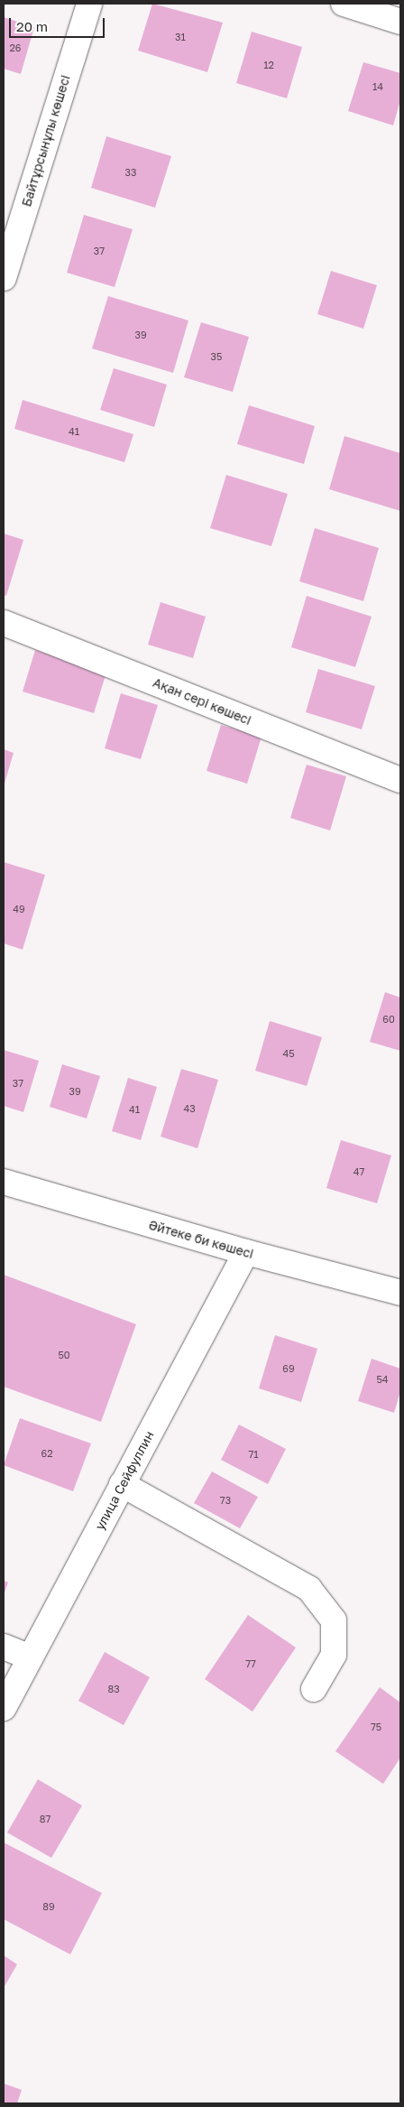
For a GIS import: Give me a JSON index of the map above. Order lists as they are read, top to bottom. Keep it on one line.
{"streets":{"street":["Байтұрсынұлы көшесі","Ақан сері көшесі","Әйтеке би көшесі","улица Сейфуллин"]},"crossings":[["Әйтеке би көшесі","улица Сейфуллин"]],"house_numbers":["31","26","12","14","33","37","39","35","41","49","60","45","37","39","43","41","47","50","69","54","62","71","73","77","83","75","87","89"],"scale_bar":"20 m"}
